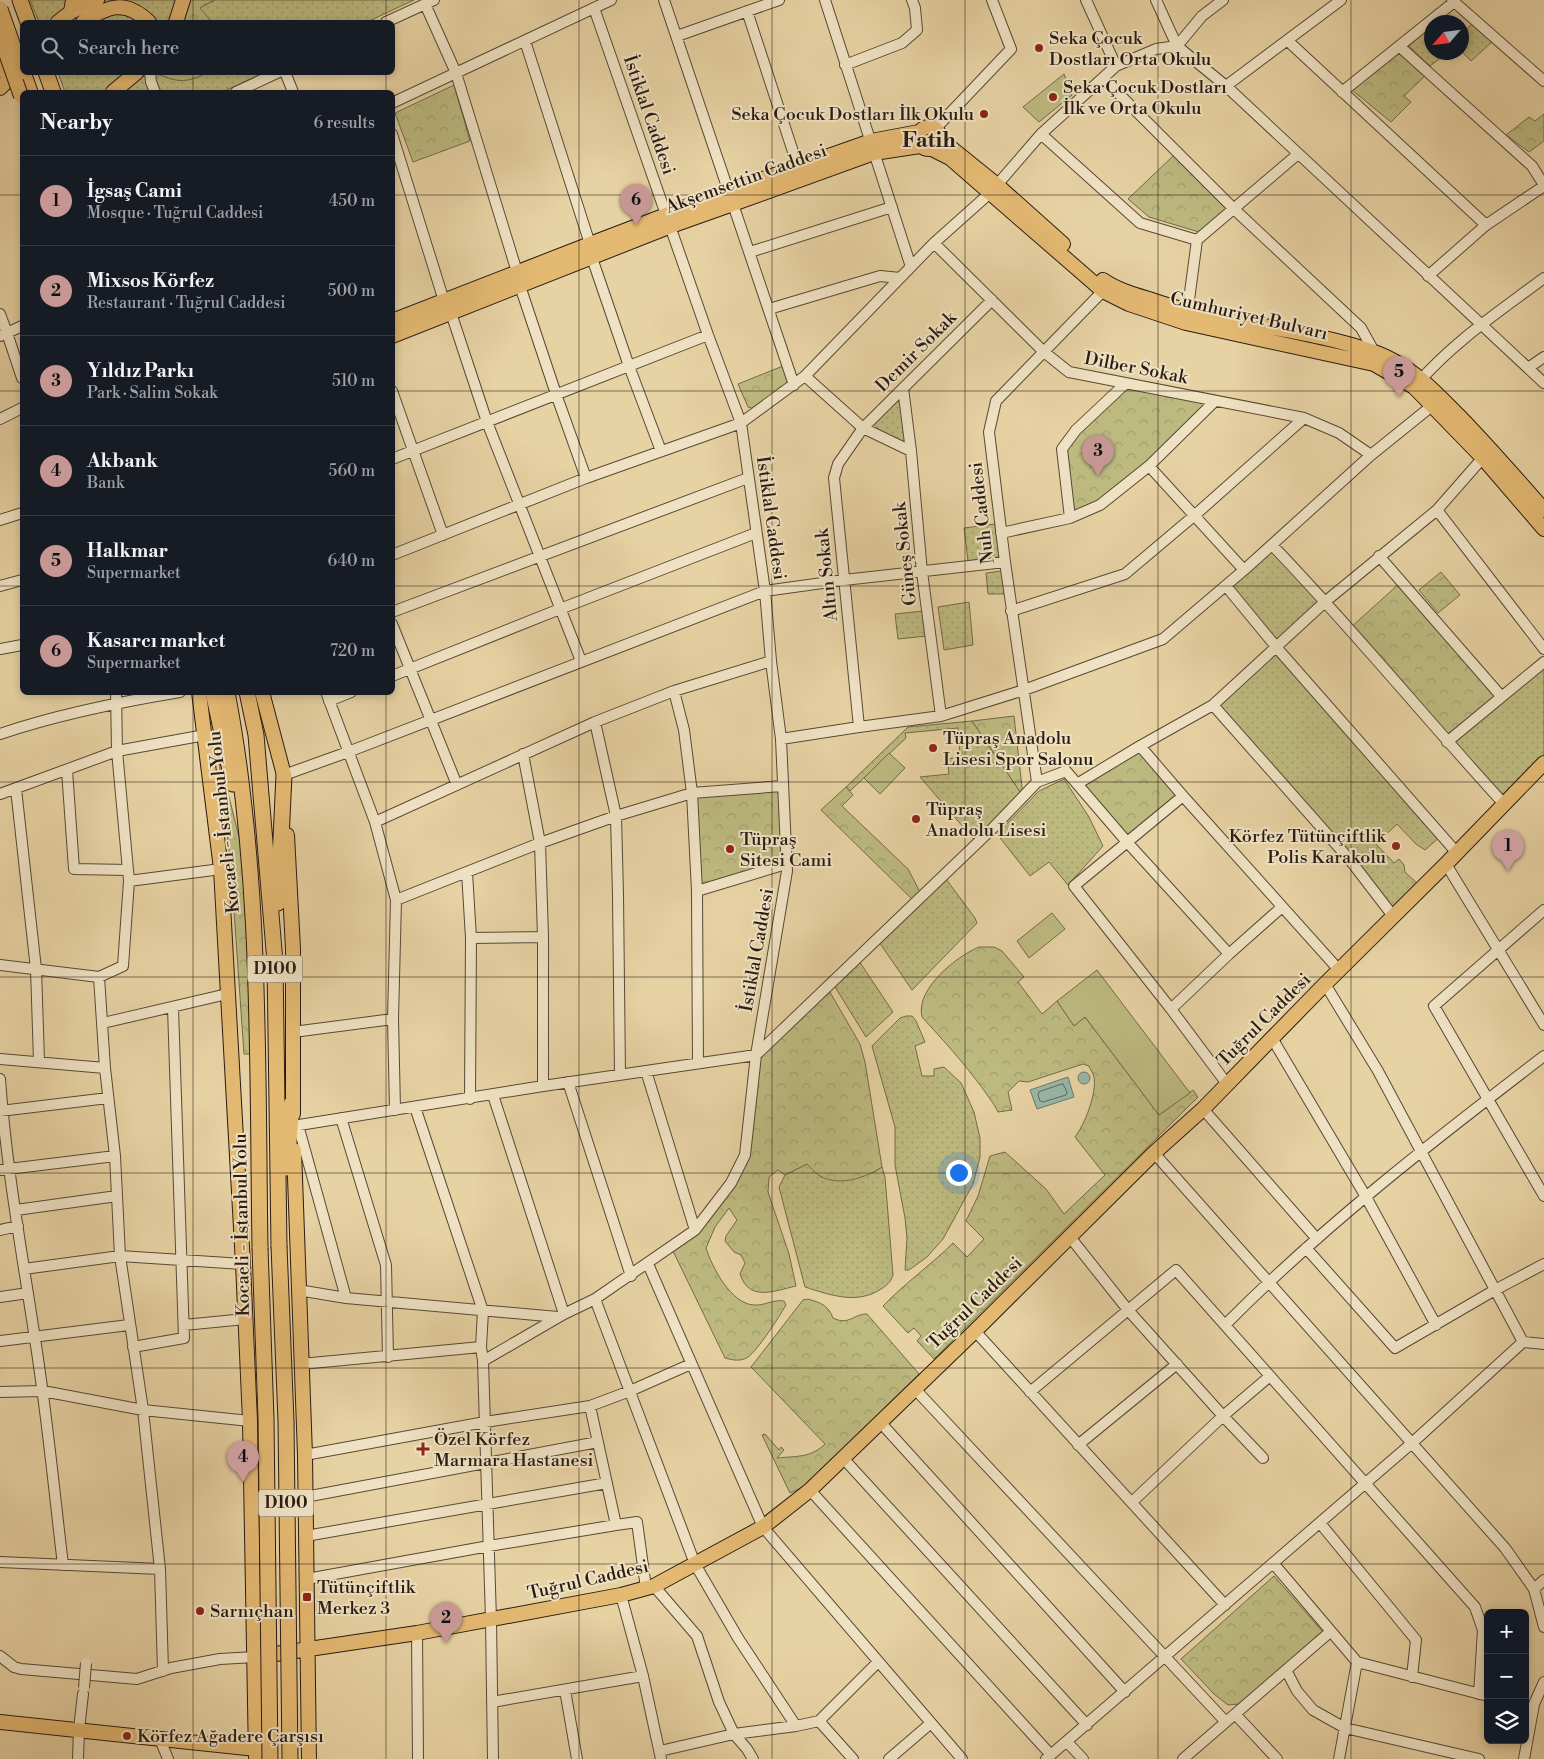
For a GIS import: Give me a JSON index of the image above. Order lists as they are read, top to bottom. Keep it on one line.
{"streets":{"highway":["Kocaeli - İstanbul Yolu","D100"],"main road":["Akşemsettin Caddesi","Cumhuriyet Bulvarı","Tuğrul Caddesi"],"street":["İstiklal Caddesi","Demir Sokak","Dilber Sokak","Nuh Caddesi","Güneş Sokak","Altın Sokak"]},"crossings":[["İstiklal Caddesi","Akşemsettin Caddesi"],["Akşemsettin Caddesi","Cumhuriyet Bulvarı"],["Cumhuriyet Bulvarı","Nuh Caddesi"],["Demir Sokak","Dilber Sokak"],["Demir Sokak","Güneş Sokak"],["Demir Sokak","Altın Sokak"],["Dilber Sokak","Nuh Caddesi"]],"districts":["Fatih"],"places":{"other":["Seka Çocuk Dostları Orta Okulu","Seka Çocuk Dostları İlk ve Orta Okulu","Seka Çocuk Dostları İlk Okulu","Tüpraş Anadolu Lisesi Spor Salonu","Tüpraş Anadolu Lisesi","Körfez Tütünçiftlik Polis Karakolu","Tüpraş Sitesi Cami","Sarnıçhan","Körfez Ağadere Çarşısı"],"health":["Özel Körfez Marmara Hastanesi"],"transit":["Tütünçiftlik Merkez 3"]},"north":"bottom left","page":{"search":"Search here","heading":["Nearby","6 results"],"list":[{"mark":"1","name":"İgsaş Cami","note":"Mosque · Tuğrul Caddesi","value":"450 m"},{"mark":"2","name":"Mixsos Körfez","note":"Restaurant · Tuğrul Caddesi","value":"500 m"},{"mark":"3","name":"Yıldız Parkı","note":"Park · Salim Sokak","value":"510 m"},{"mark":"4","name":"Akbank","note":"Bank","value":"560 m"},{"mark":"5","name":"Halkmar","note":"Supermarket","value":"640 m"},{"mark":"6","name":"Kasarcı market","note":"Supermarket","value":"720 m"}],"pins":["6","5","3","1","4","2"],"map_buttons":["+","−"]}}
